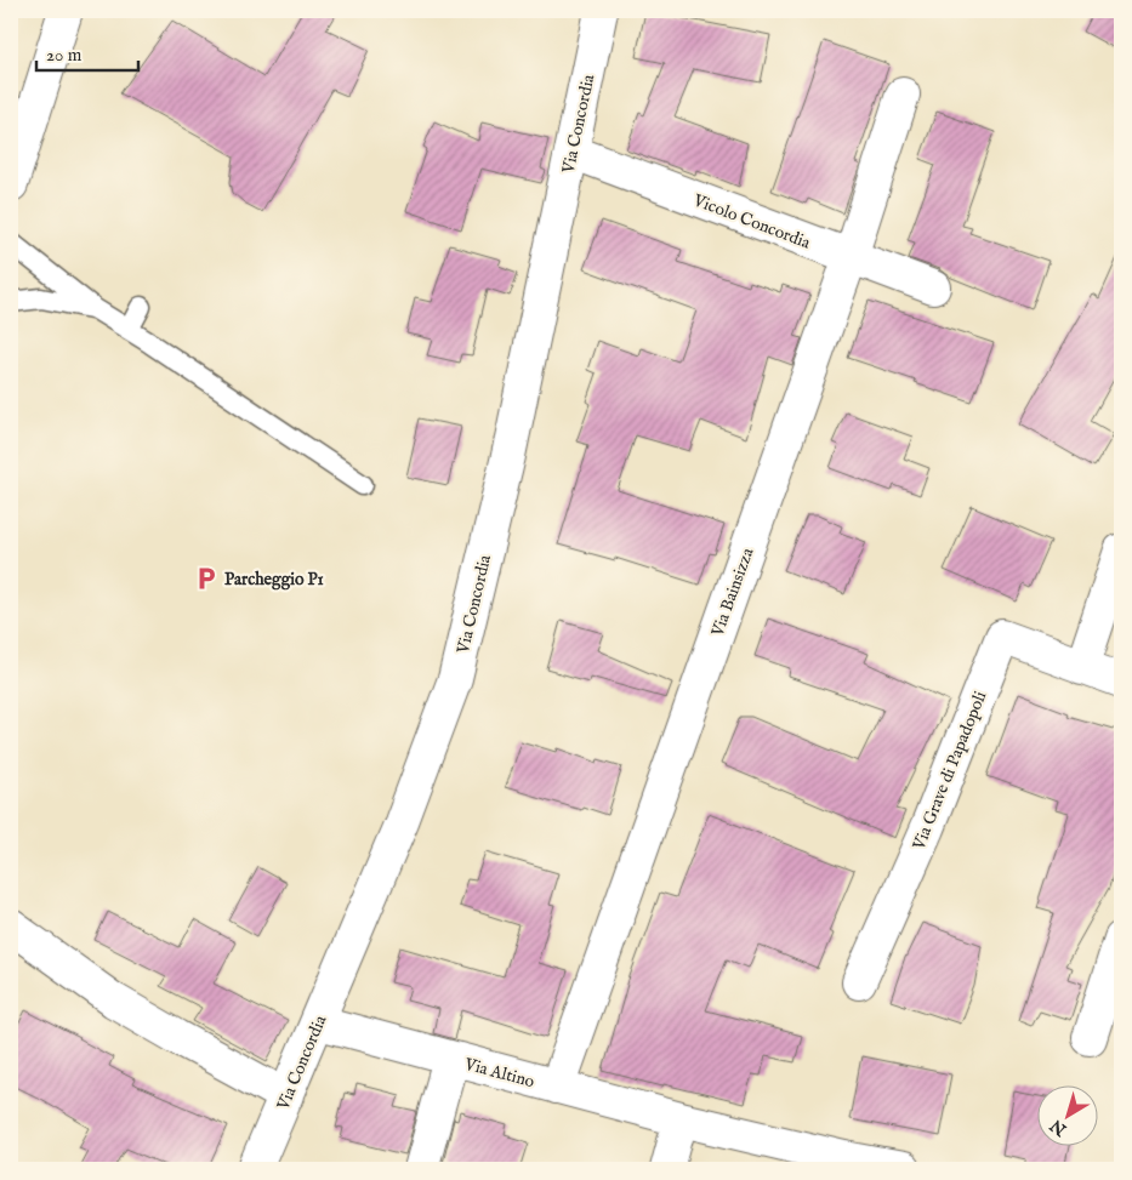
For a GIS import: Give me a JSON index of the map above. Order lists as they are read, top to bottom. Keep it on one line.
{"streets":{"street":["Via Concordia","Vicolo Concordia","Via Bainsizza","Via Grave di Papadopoli","Via Altino"]},"crossings":[["Via Concordia","Vicolo Concordia"],["Via Concordia","Via Altino"],["Vicolo Concordia","Via Bainsizza"],["Via Bainsizza","Via Altino"]],"places":{"parking":["Parcheggio P1"]},"scale_bar":"20 m","north":"bottom left"}
